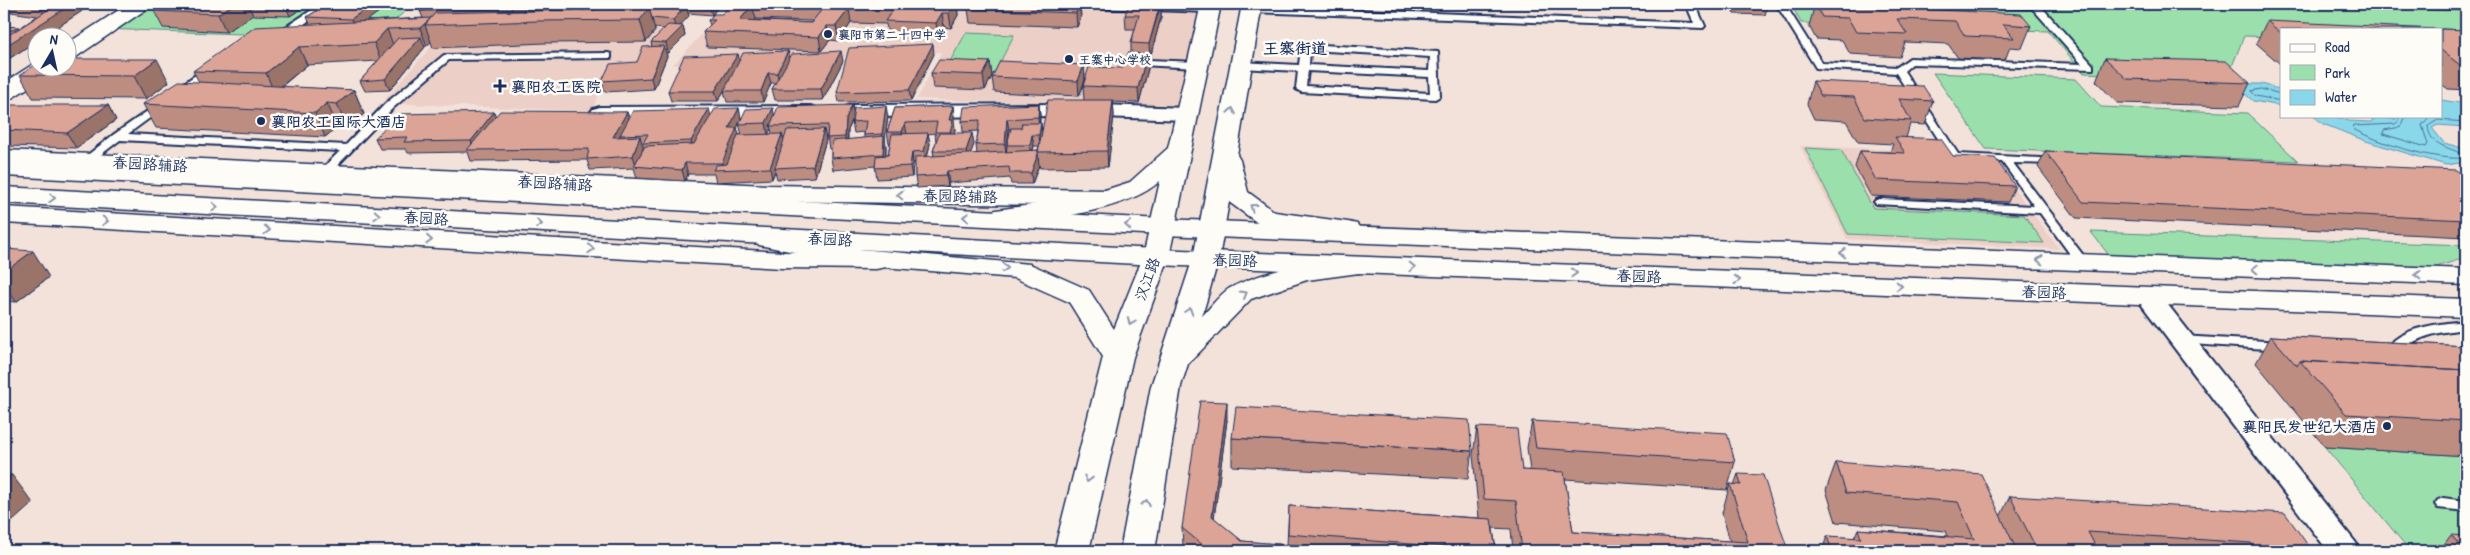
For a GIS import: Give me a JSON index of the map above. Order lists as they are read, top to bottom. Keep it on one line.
{"streets":{"main road":["春园路辅路","春园路","汉江路"]},"crossings":[["春园路辅路","春园路"],["春园路","汉江路"]],"districts":["王寨街道"],"places":{"other":["襄阳市第二十四中学","王寨中心学校","襄阳农工国际大酒店","襄阳民发世纪大酒店"],"health":["襄阳农工医院"]},"legend":["Road","Park","Water"],"north":"top"}
